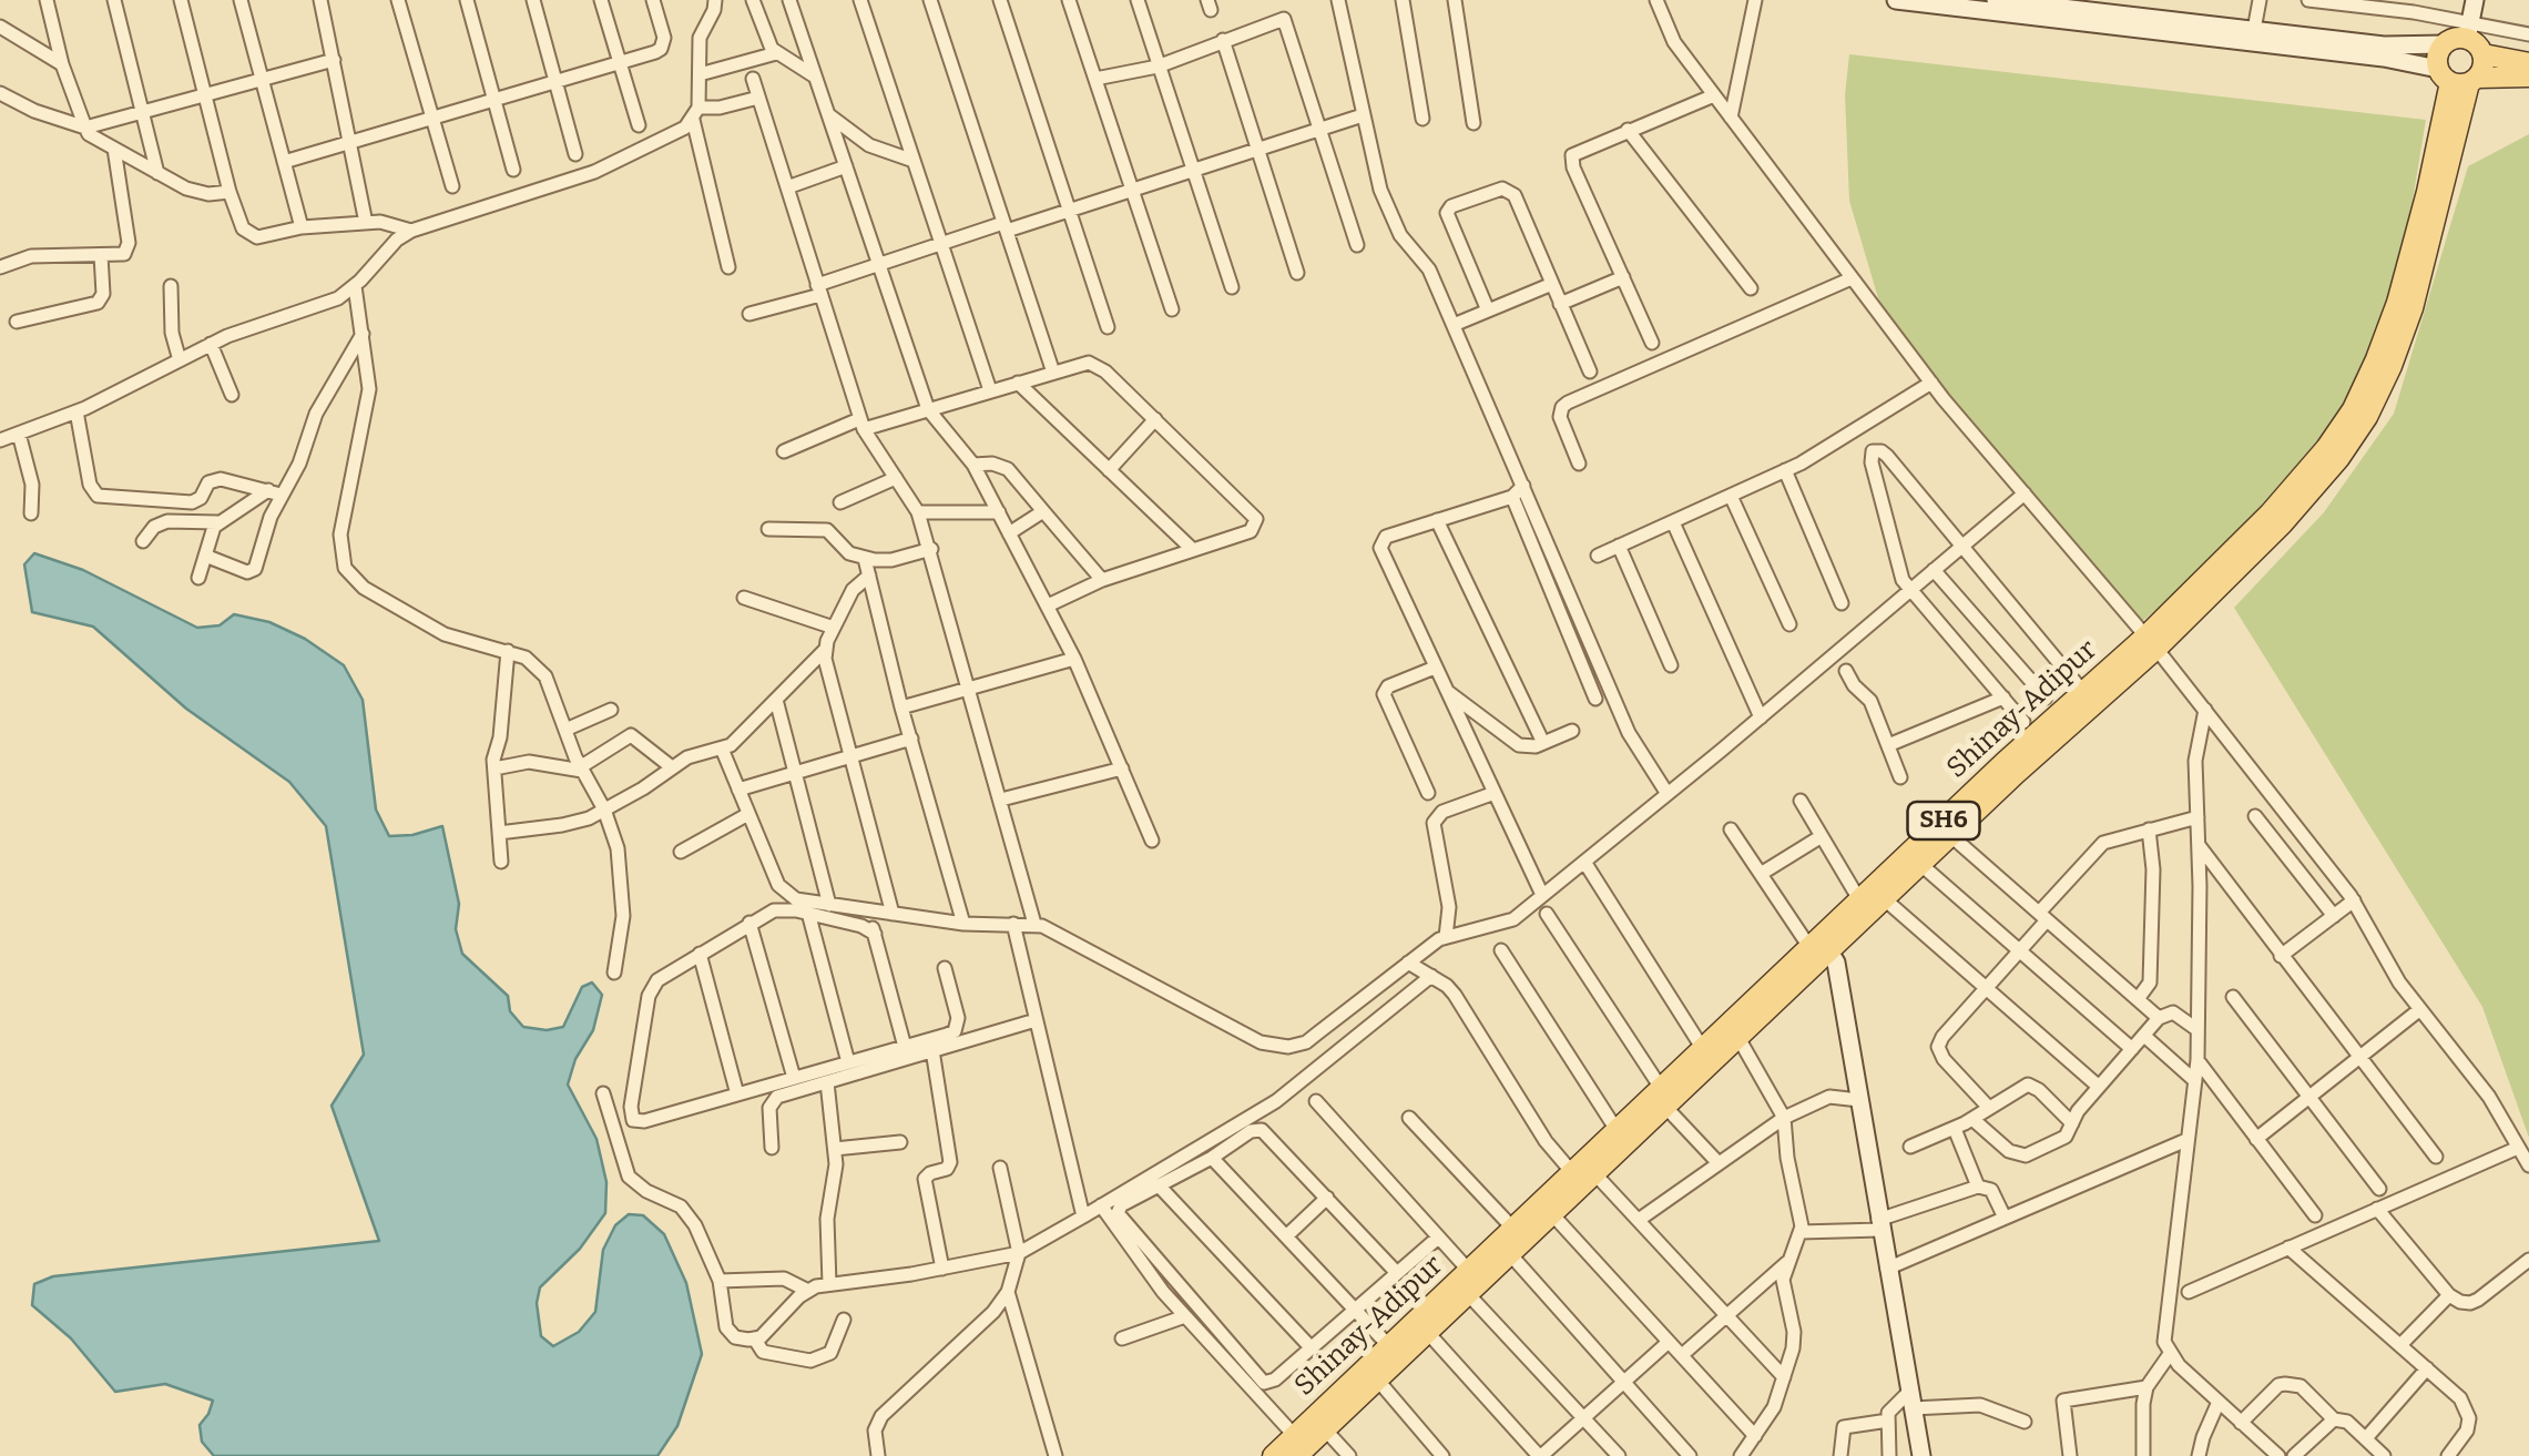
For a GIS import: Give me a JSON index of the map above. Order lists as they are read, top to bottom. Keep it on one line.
{"streets":{"main road":["Shinay-Adipur","SH6"]},"crossings":[["Shinay-Adipur","SH6"]]}
